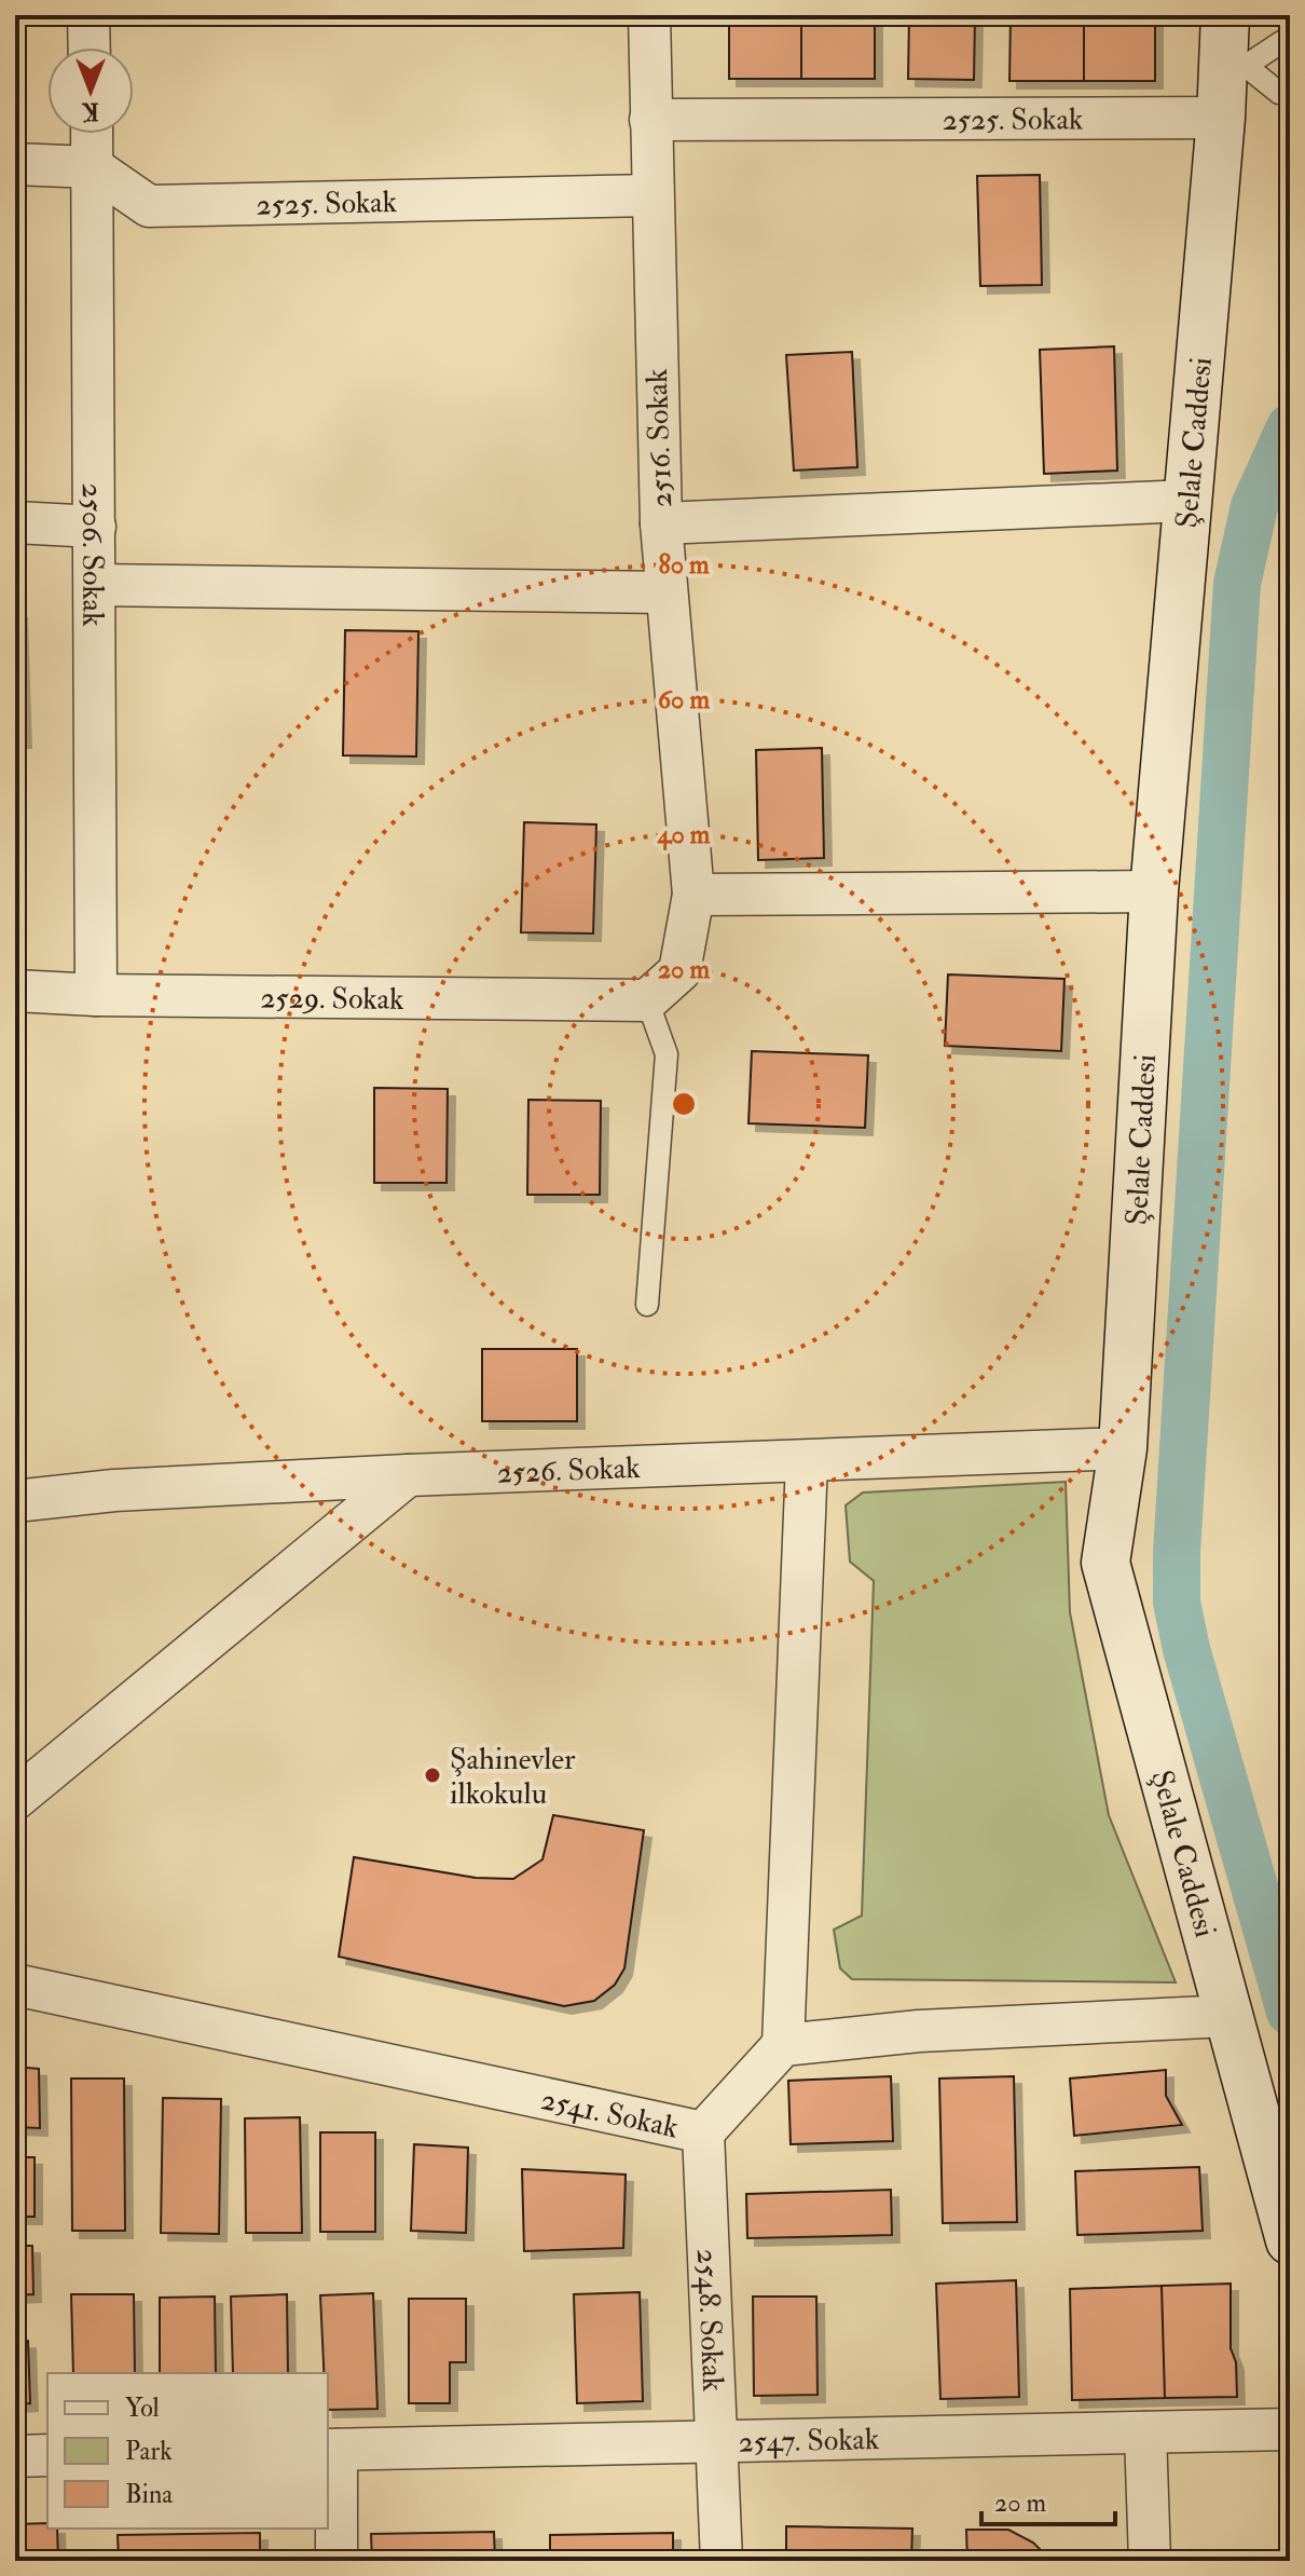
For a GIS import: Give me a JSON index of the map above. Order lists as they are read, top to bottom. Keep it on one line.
{"streets":{"street":["2525. Sokak","2516. Sokak","Şelale Caddesi","2506. Sokak","2529. Sokak","2526. Sokak","2541. Sokak","2548. Sokak","2547. Sokak"]},"crossings":[["2525. Sokak","2516. Sokak"],["2525. Sokak","Şelale Caddesi"],["2525. Sokak","2506. Sokak"],["2516. Sokak","2529. Sokak"],["Şelale Caddesi","2526. Sokak"],["2506. Sokak","2529. Sokak"],["2541. Sokak","2548. Sokak"],["2548. Sokak","2547. Sokak"]],"places":["Şahinevler ilkokulu"],"legend":["Yol","Park","Bina"],"scale_bar":"20 m","north":"bottom","rings":["80 m","60 m","40 m","20 m"]}
